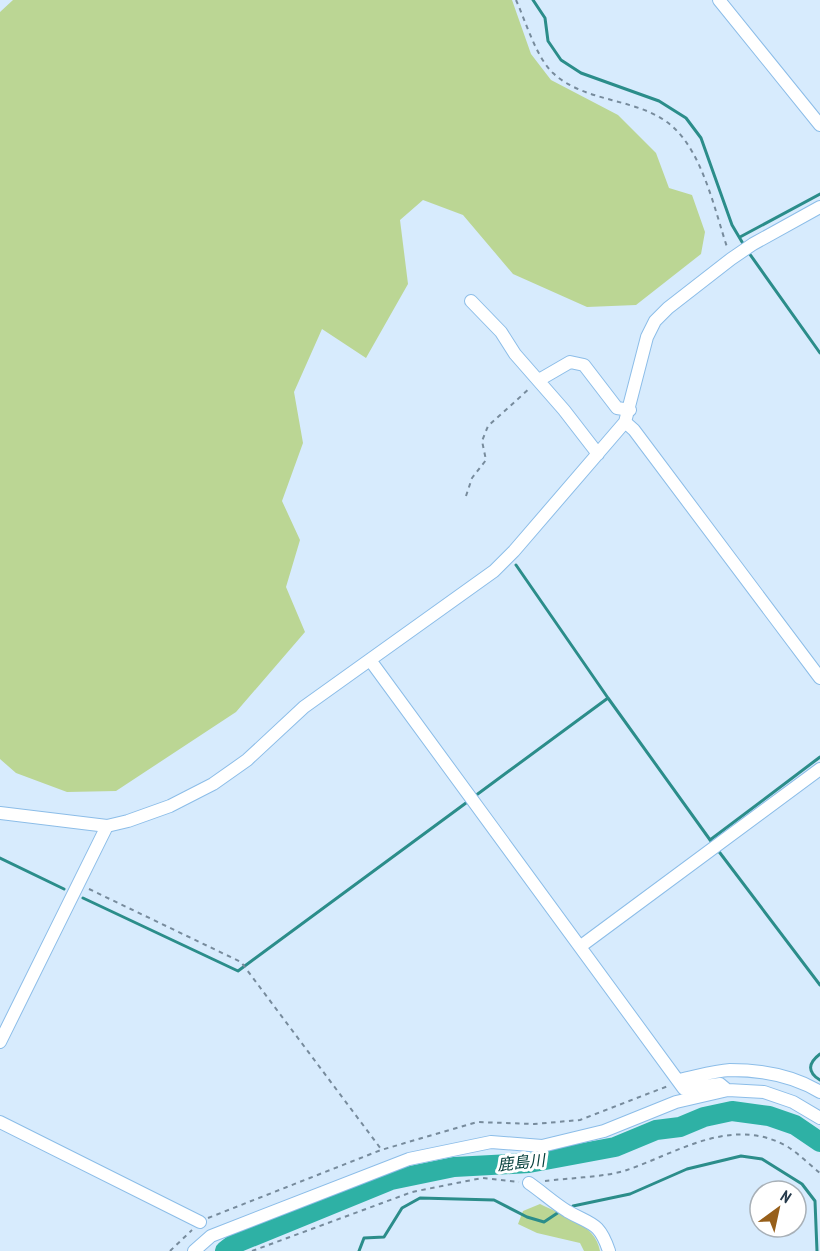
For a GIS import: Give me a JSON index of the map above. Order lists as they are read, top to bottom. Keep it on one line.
{"water":["鹿島川"],"north":"top right"}
